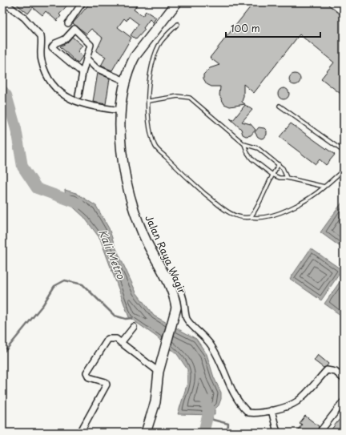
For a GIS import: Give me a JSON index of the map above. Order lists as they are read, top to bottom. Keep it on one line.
{"streets":{"main road":["Jalan Raya Wagir"]},"water":["Kali Metro"],"scale_bar":"100 m"}
